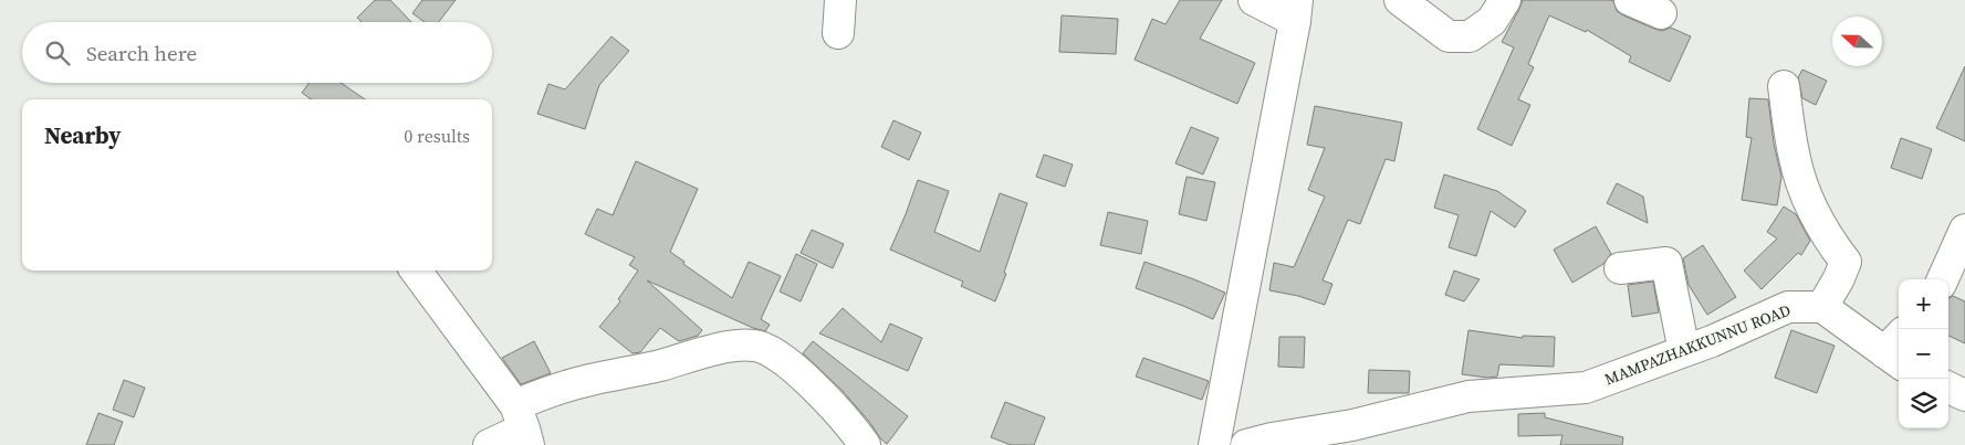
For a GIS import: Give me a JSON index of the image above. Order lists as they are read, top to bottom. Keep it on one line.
{"streets":{"street":["MAMPAZHAKKUNNU ROAD"]},"north":"left","page":{"search":"Search here","heading":["Nearby","0 results"],"map_buttons":["+","−"]}}
